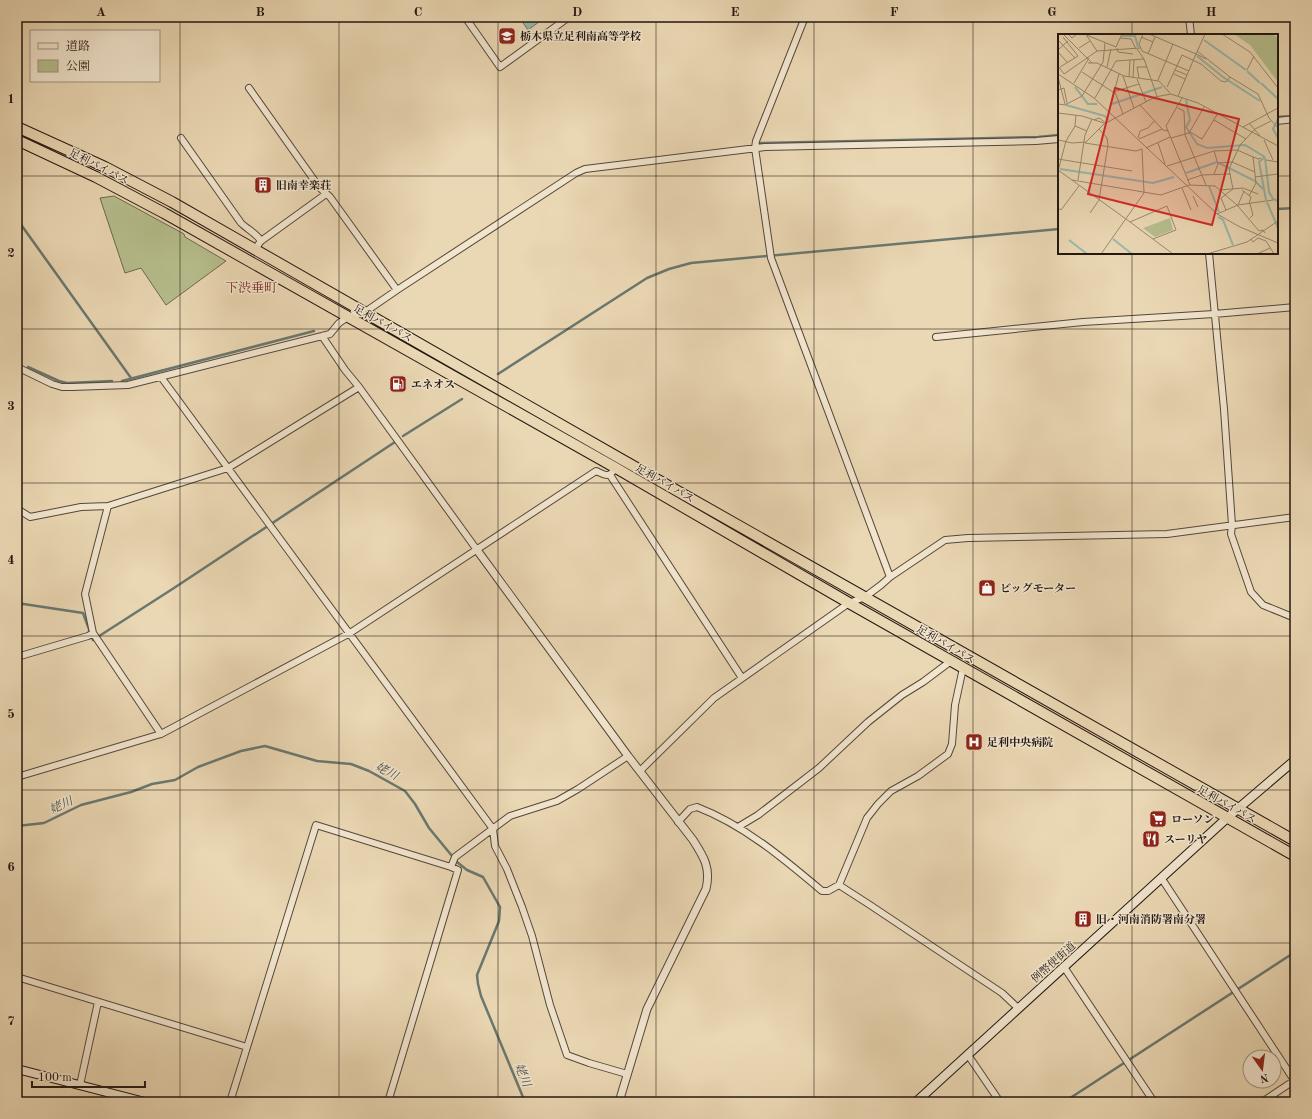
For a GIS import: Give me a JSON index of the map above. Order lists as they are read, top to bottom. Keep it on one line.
{"streets":{"highway":["足利バイパス"],"main road":["例幣使街道"]},"crossings":[["足利バイパス","例幣使街道"]],"districts":["下渋垂町"],"water":["姥川"],"places":{"school or university":["栃木県立足利南高等学校"],"building":["旧南幸楽荘","旧・河南消防署南分署"],"fuel station":["エネオス"],"shop":["ビッグモーター"],"hospital":["足利中央病院"],"supermarket":["ローソン"],"restaurant":["スーリヤ"]},"legend":["道路","公園"],"scale_bar":"100 m","north":"bottom","grid":{"columns":["A","B","C","D","E","F","G","H"],"rows":["1","2","3","4","5","6","7"]}}
